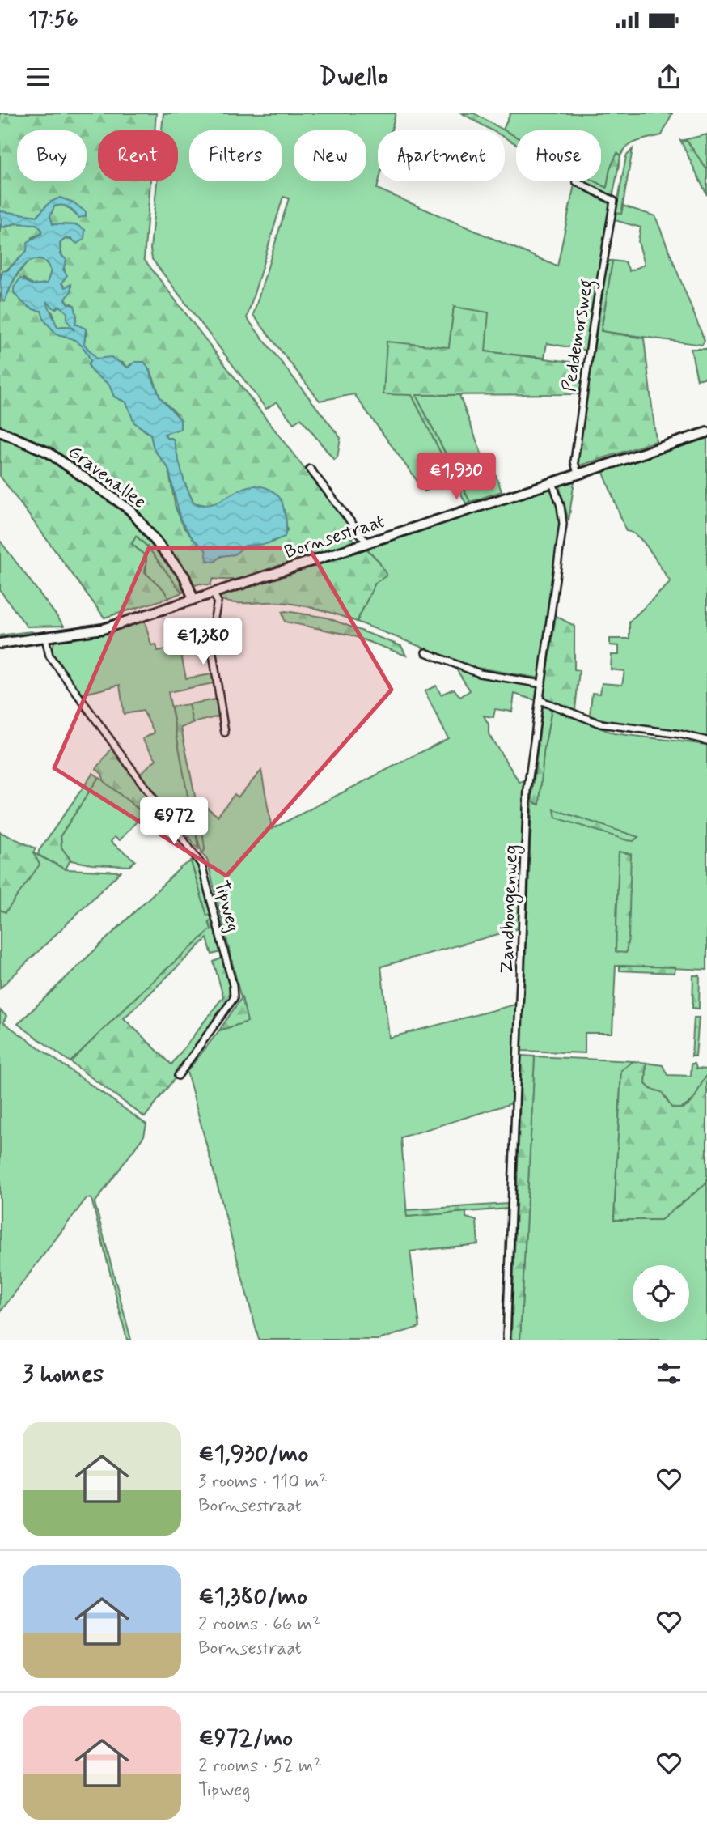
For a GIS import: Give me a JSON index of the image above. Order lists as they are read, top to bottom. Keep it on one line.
{"streets":{"street":["Peddemorsweg","Gravenallee","Bornsestraat","Tipweg","Zandbongenweg"]},"crossings":[["Peddemorsweg","Bornsestraat"],["Gravenallee","Bornsestraat"],["Bornsestraat","Tipweg"],["Bornsestraat","Zandbongenweg"]],"page":{"status":"17:56","header":"Dwello","chip":["Buy","Rent","Filters","New","Apartment","House"],"price":["€1,930","€1,380","€972"],"heading":"3 homes","list":[{"name":"€1,930/mo","note":"3 rooms · 110 m² · Bornsestraat"},{"name":"€1,380/mo","note":"2 rooms · 66 m² · Bornsestraat"},{"name":"€972/mo","note":"2 rooms · 52 m² · Tipweg"}]}}
